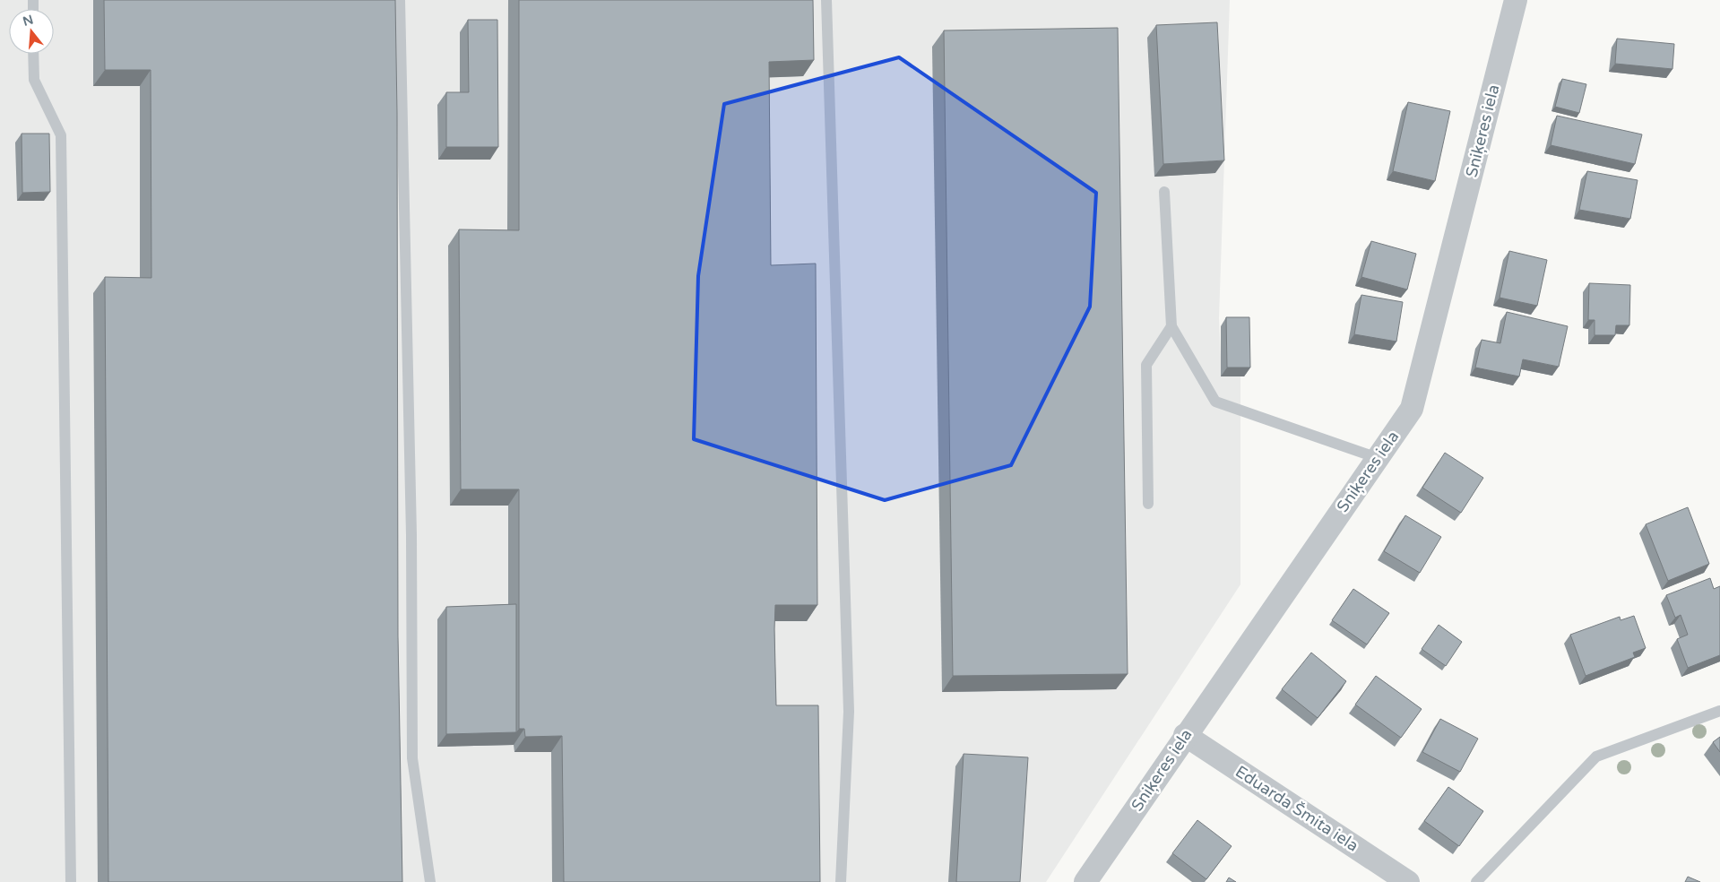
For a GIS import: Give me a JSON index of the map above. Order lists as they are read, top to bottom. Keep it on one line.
{"streets":{"street":["Sniķeres iela","Eduarda Šmita iela"]},"crossings":[["Sniķeres iela","Eduarda Šmita iela"]],"north":"top"}
